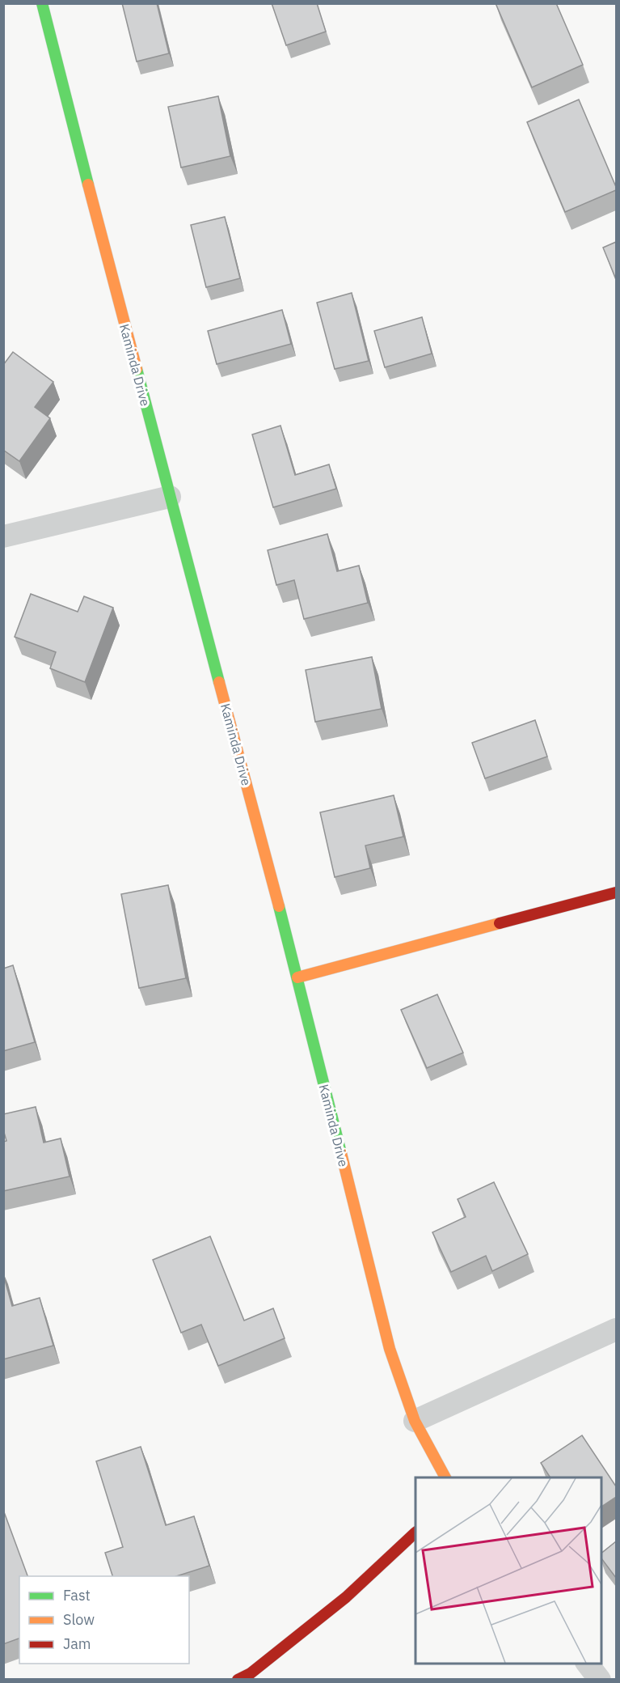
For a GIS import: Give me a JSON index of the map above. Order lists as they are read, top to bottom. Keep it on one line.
{"streets":{"street":["Kaminda Drive"]},"legend":["Fast","Slow","Jam"]}
